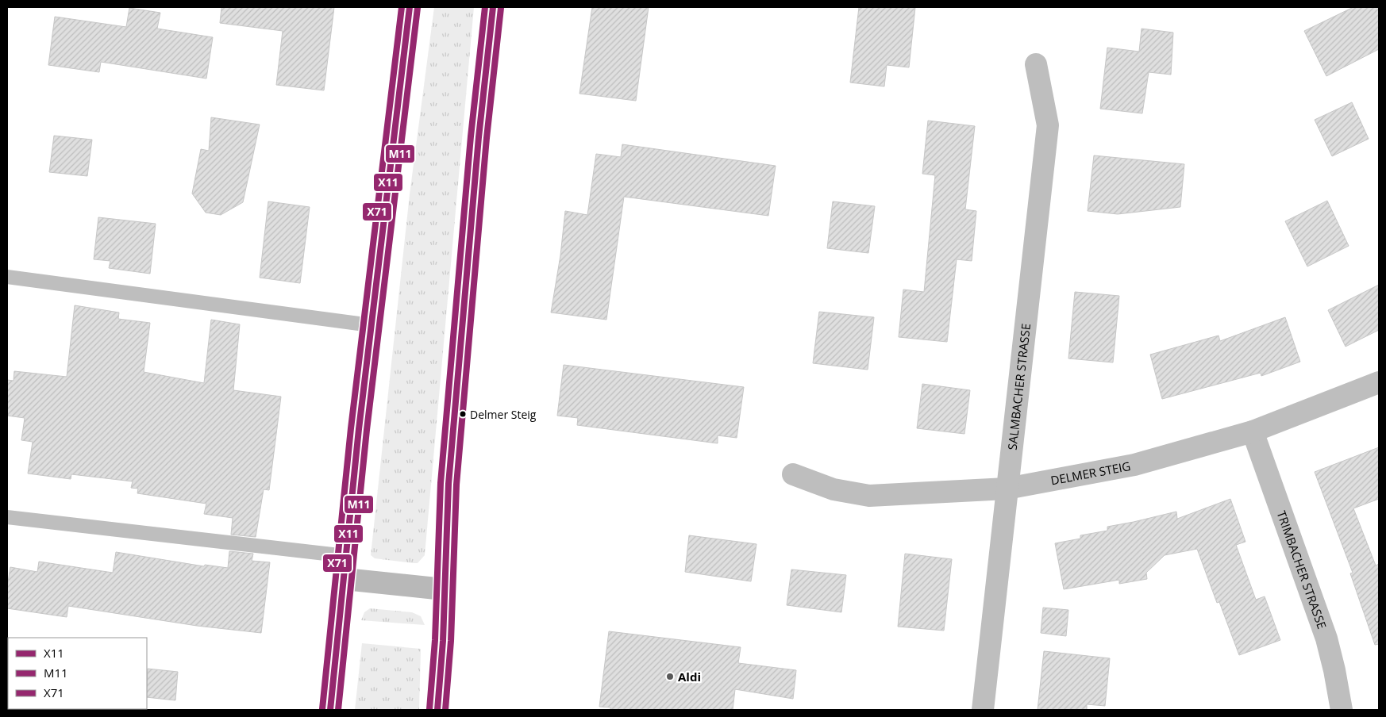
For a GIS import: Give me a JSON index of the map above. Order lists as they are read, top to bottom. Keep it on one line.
{"streets":{"street":["SALMBACHER STRASSE","DELMER STEIG","TRIMBACHER STRASSE"]},"crossings":[["SALMBACHER STRASSE","DELMER STEIG"],["DELMER STEIG","TRIMBACHER STRASSE"]],"places":["Delmer Steig","Aldi"],"lines":["transit line X11","transit line X71","transit line M11"],"legend":["X11","M11","X71"]}
